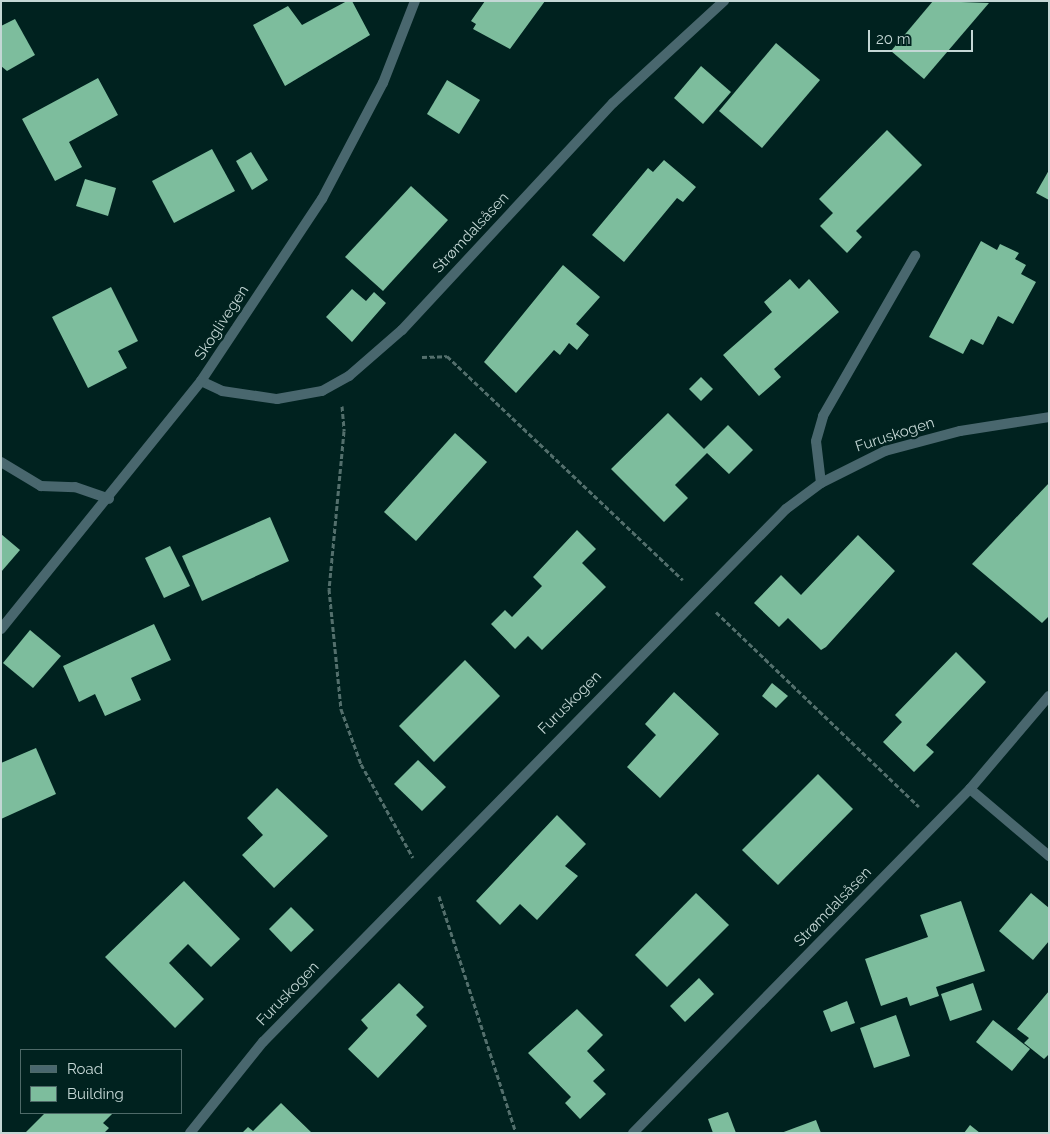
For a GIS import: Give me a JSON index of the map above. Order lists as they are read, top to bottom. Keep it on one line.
{"streets":{"street":["Strømdalsåsen","Skoglivegen","Furuskogen"]},"crossings":[["Strømdalsåsen","Skoglivegen"]],"legend":["Road","Building"],"scale_bar":"20 m"}
